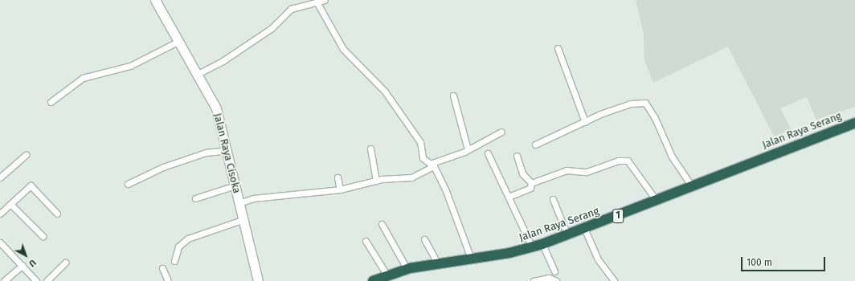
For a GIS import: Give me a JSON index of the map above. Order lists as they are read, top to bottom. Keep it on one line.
{"streets":{"highway":["Jalan Raya Serang","1"],"street":["Jalan Raya Cisoka"]},"scale_bar":"100 m","north":"bottom right"}
